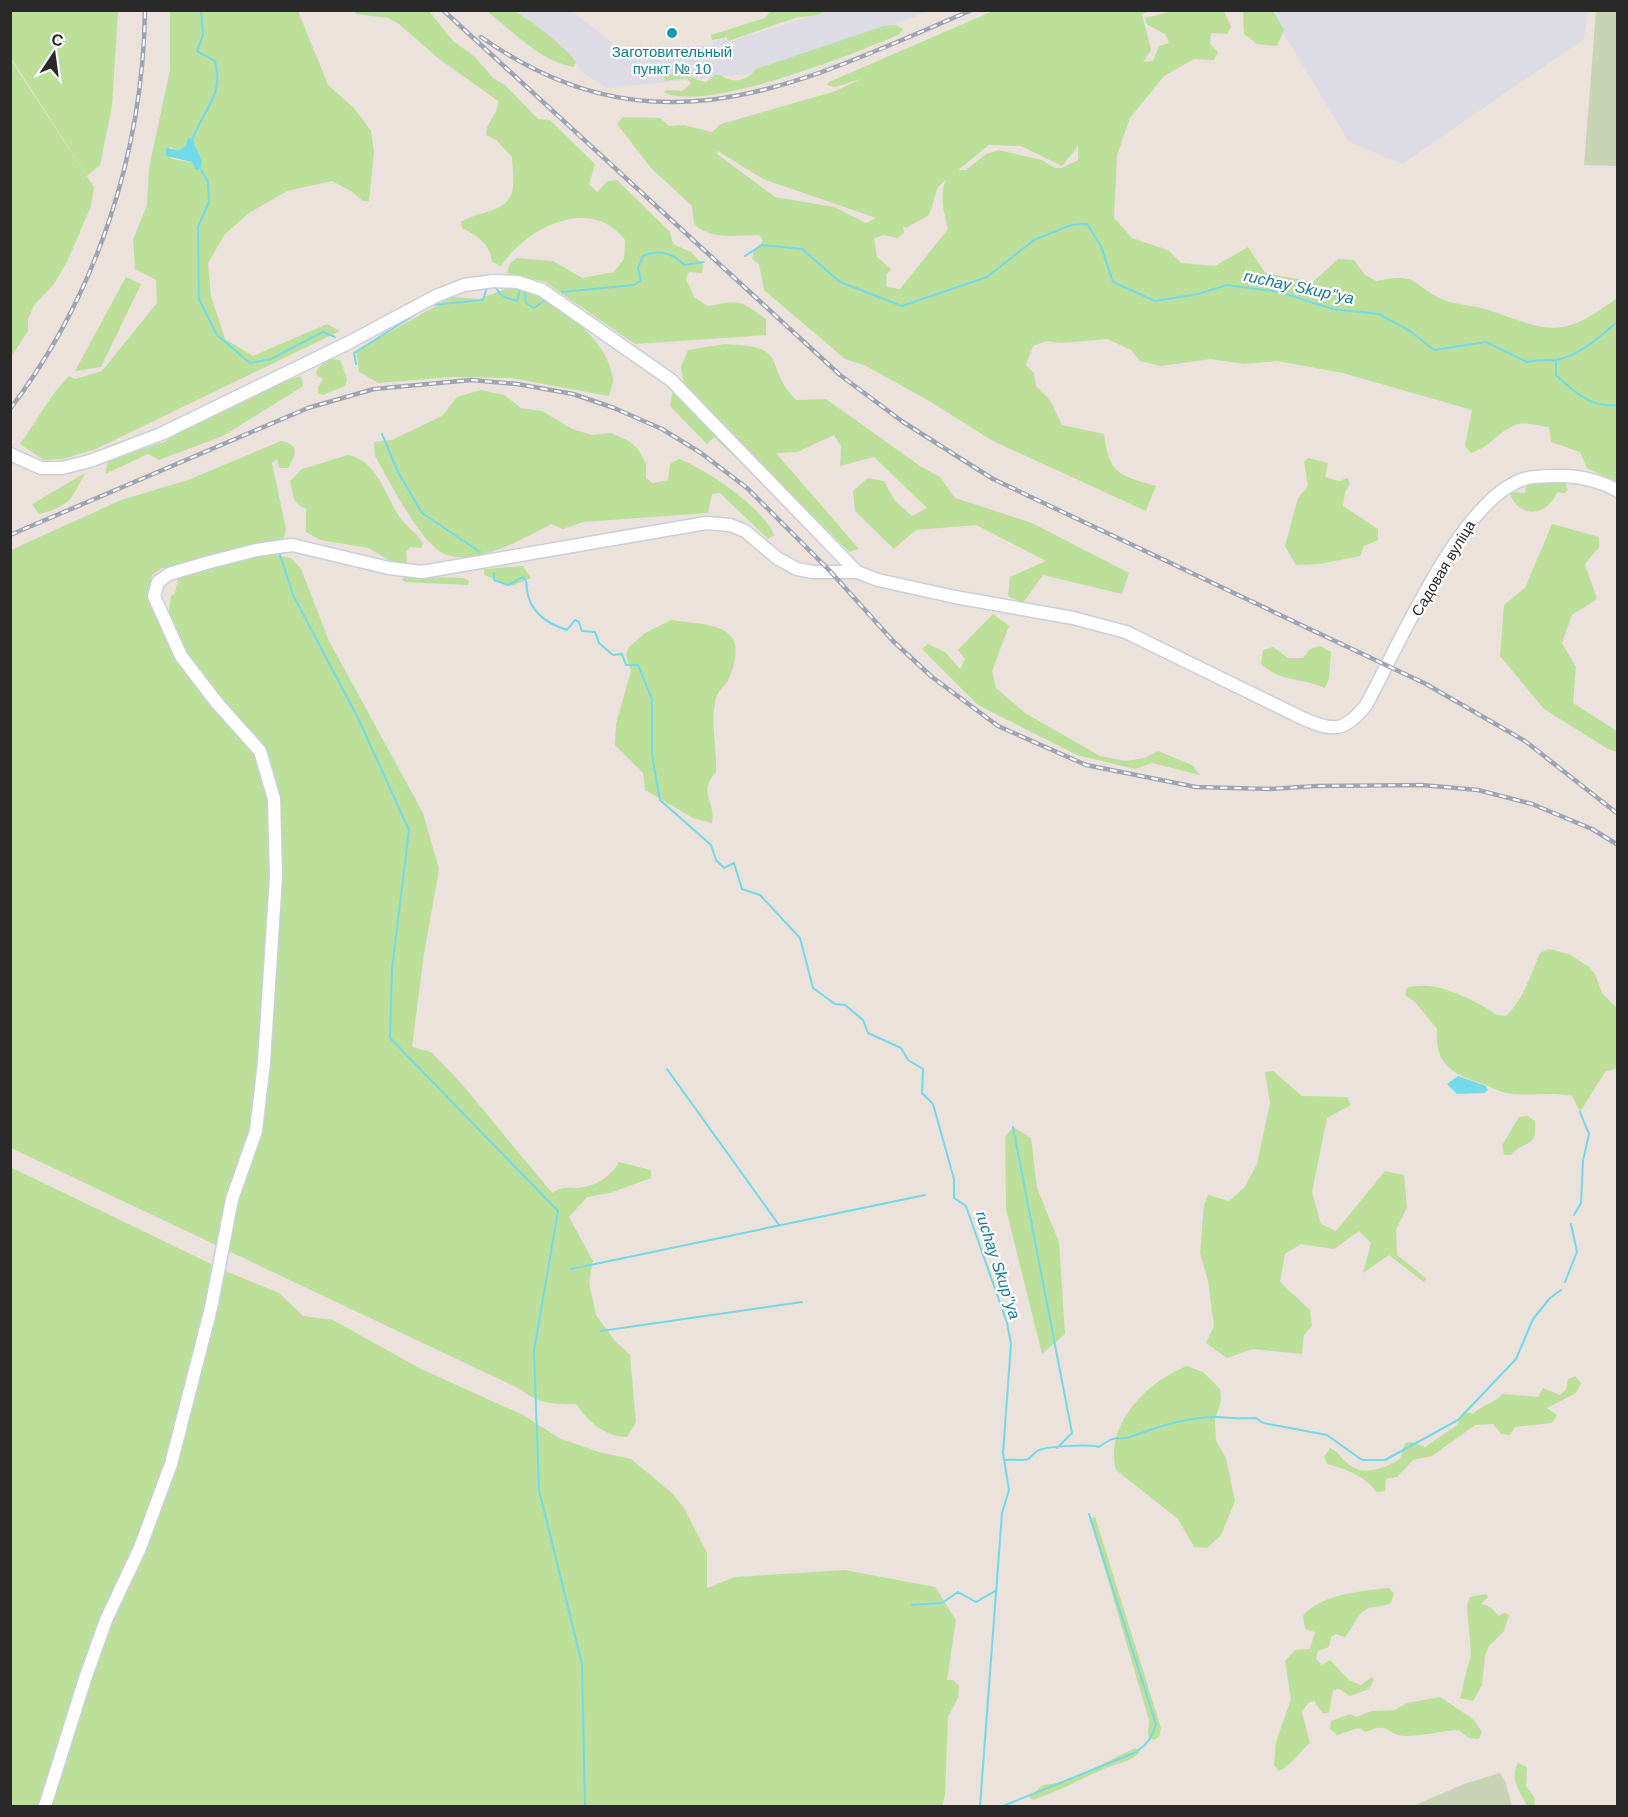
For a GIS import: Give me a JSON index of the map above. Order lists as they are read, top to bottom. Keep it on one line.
{"streets":{"street":["Садовая вуліца"]},"water":["ruchay Skup’’ya"],"places":["Заготовительный пункт № 10"],"north":"top"}
